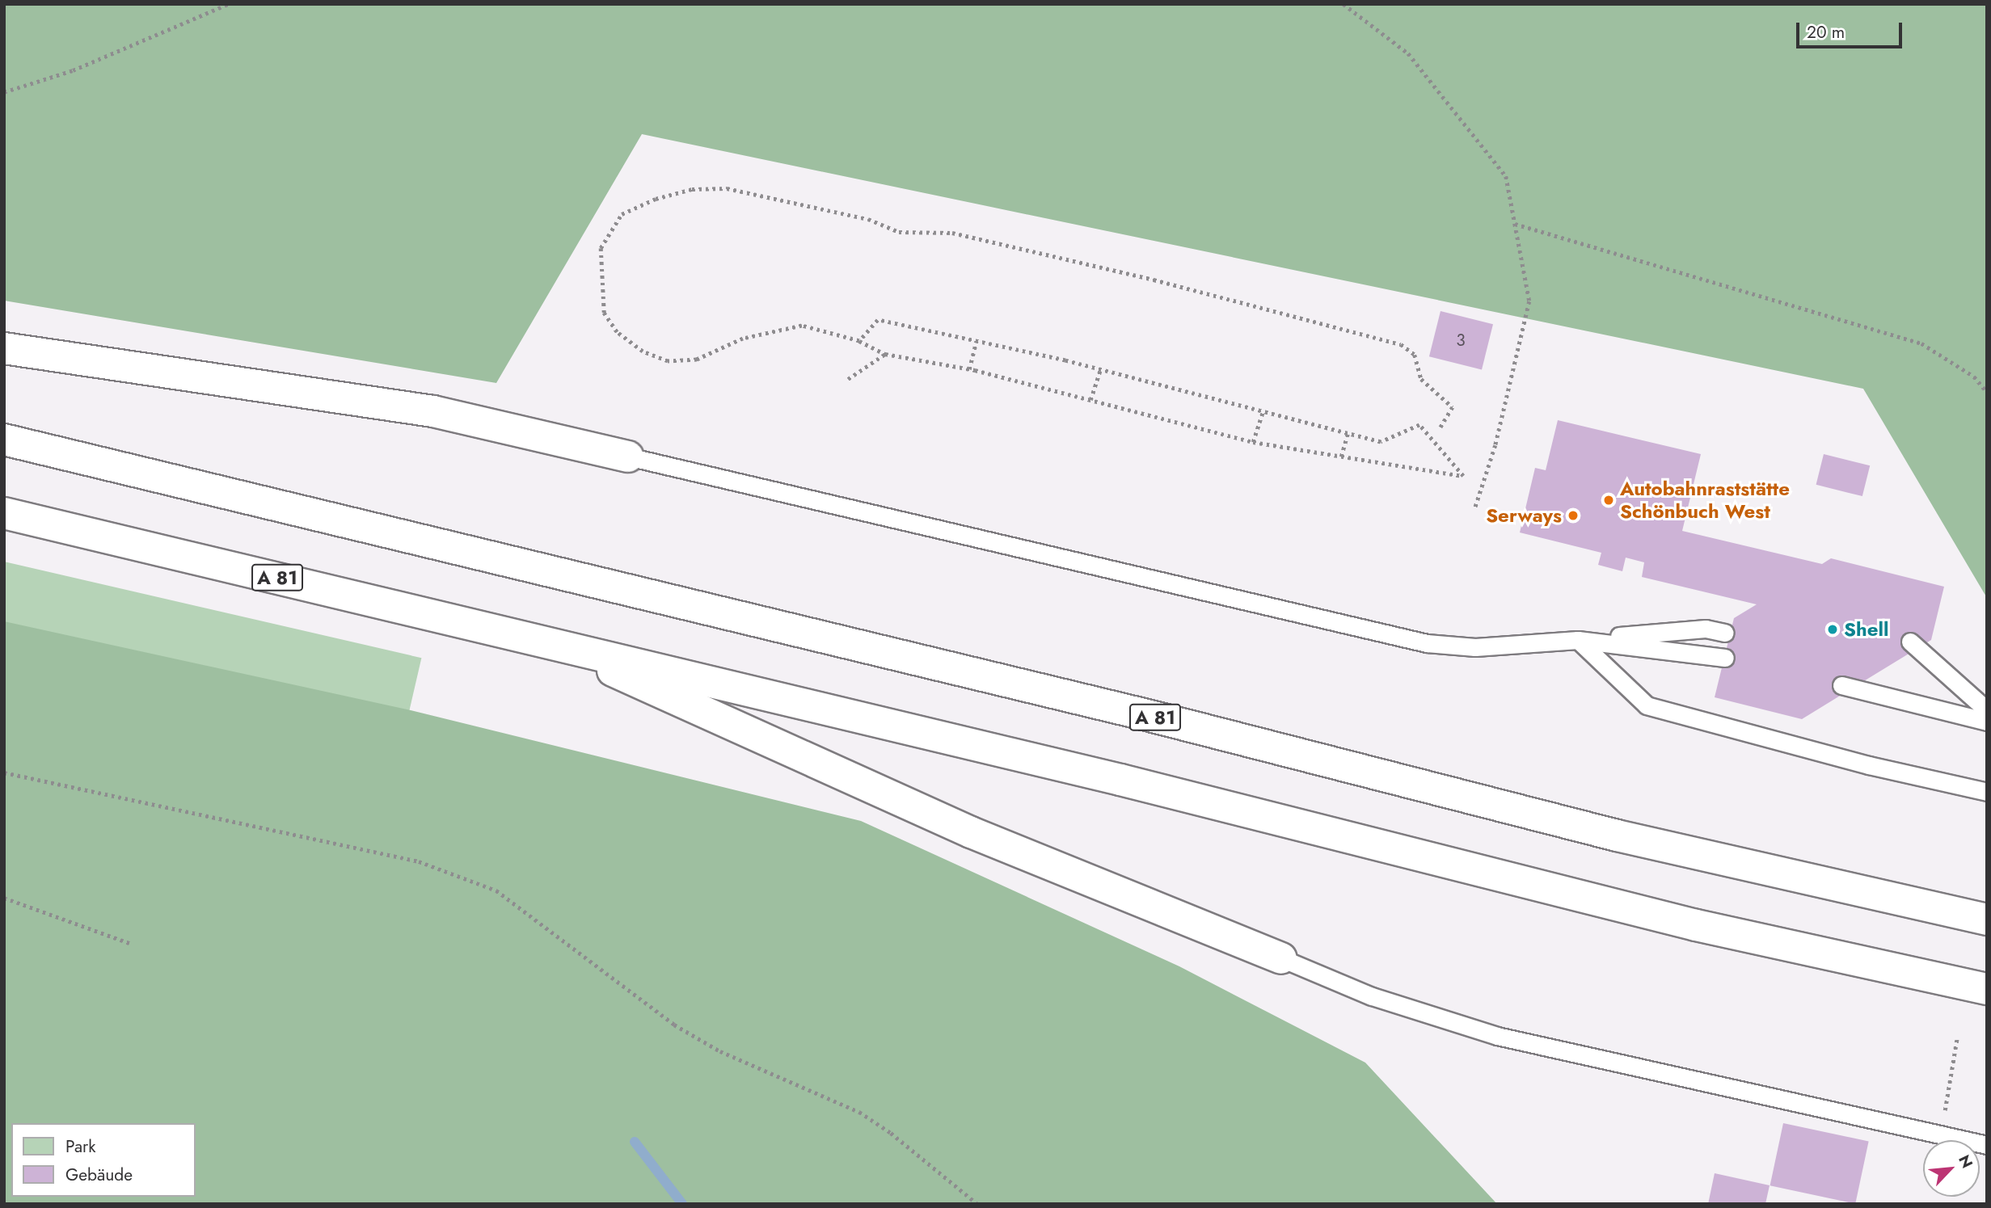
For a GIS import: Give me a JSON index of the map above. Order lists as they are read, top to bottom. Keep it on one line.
{"streets":{"highway":["A 81"]},"places":["Autobahnraststätte Schönbuch West","Serways","Shell"],"house_numbers":["3"],"legend":["Park","Gebäude"],"scale_bar":"20 m","north":"top right"}
